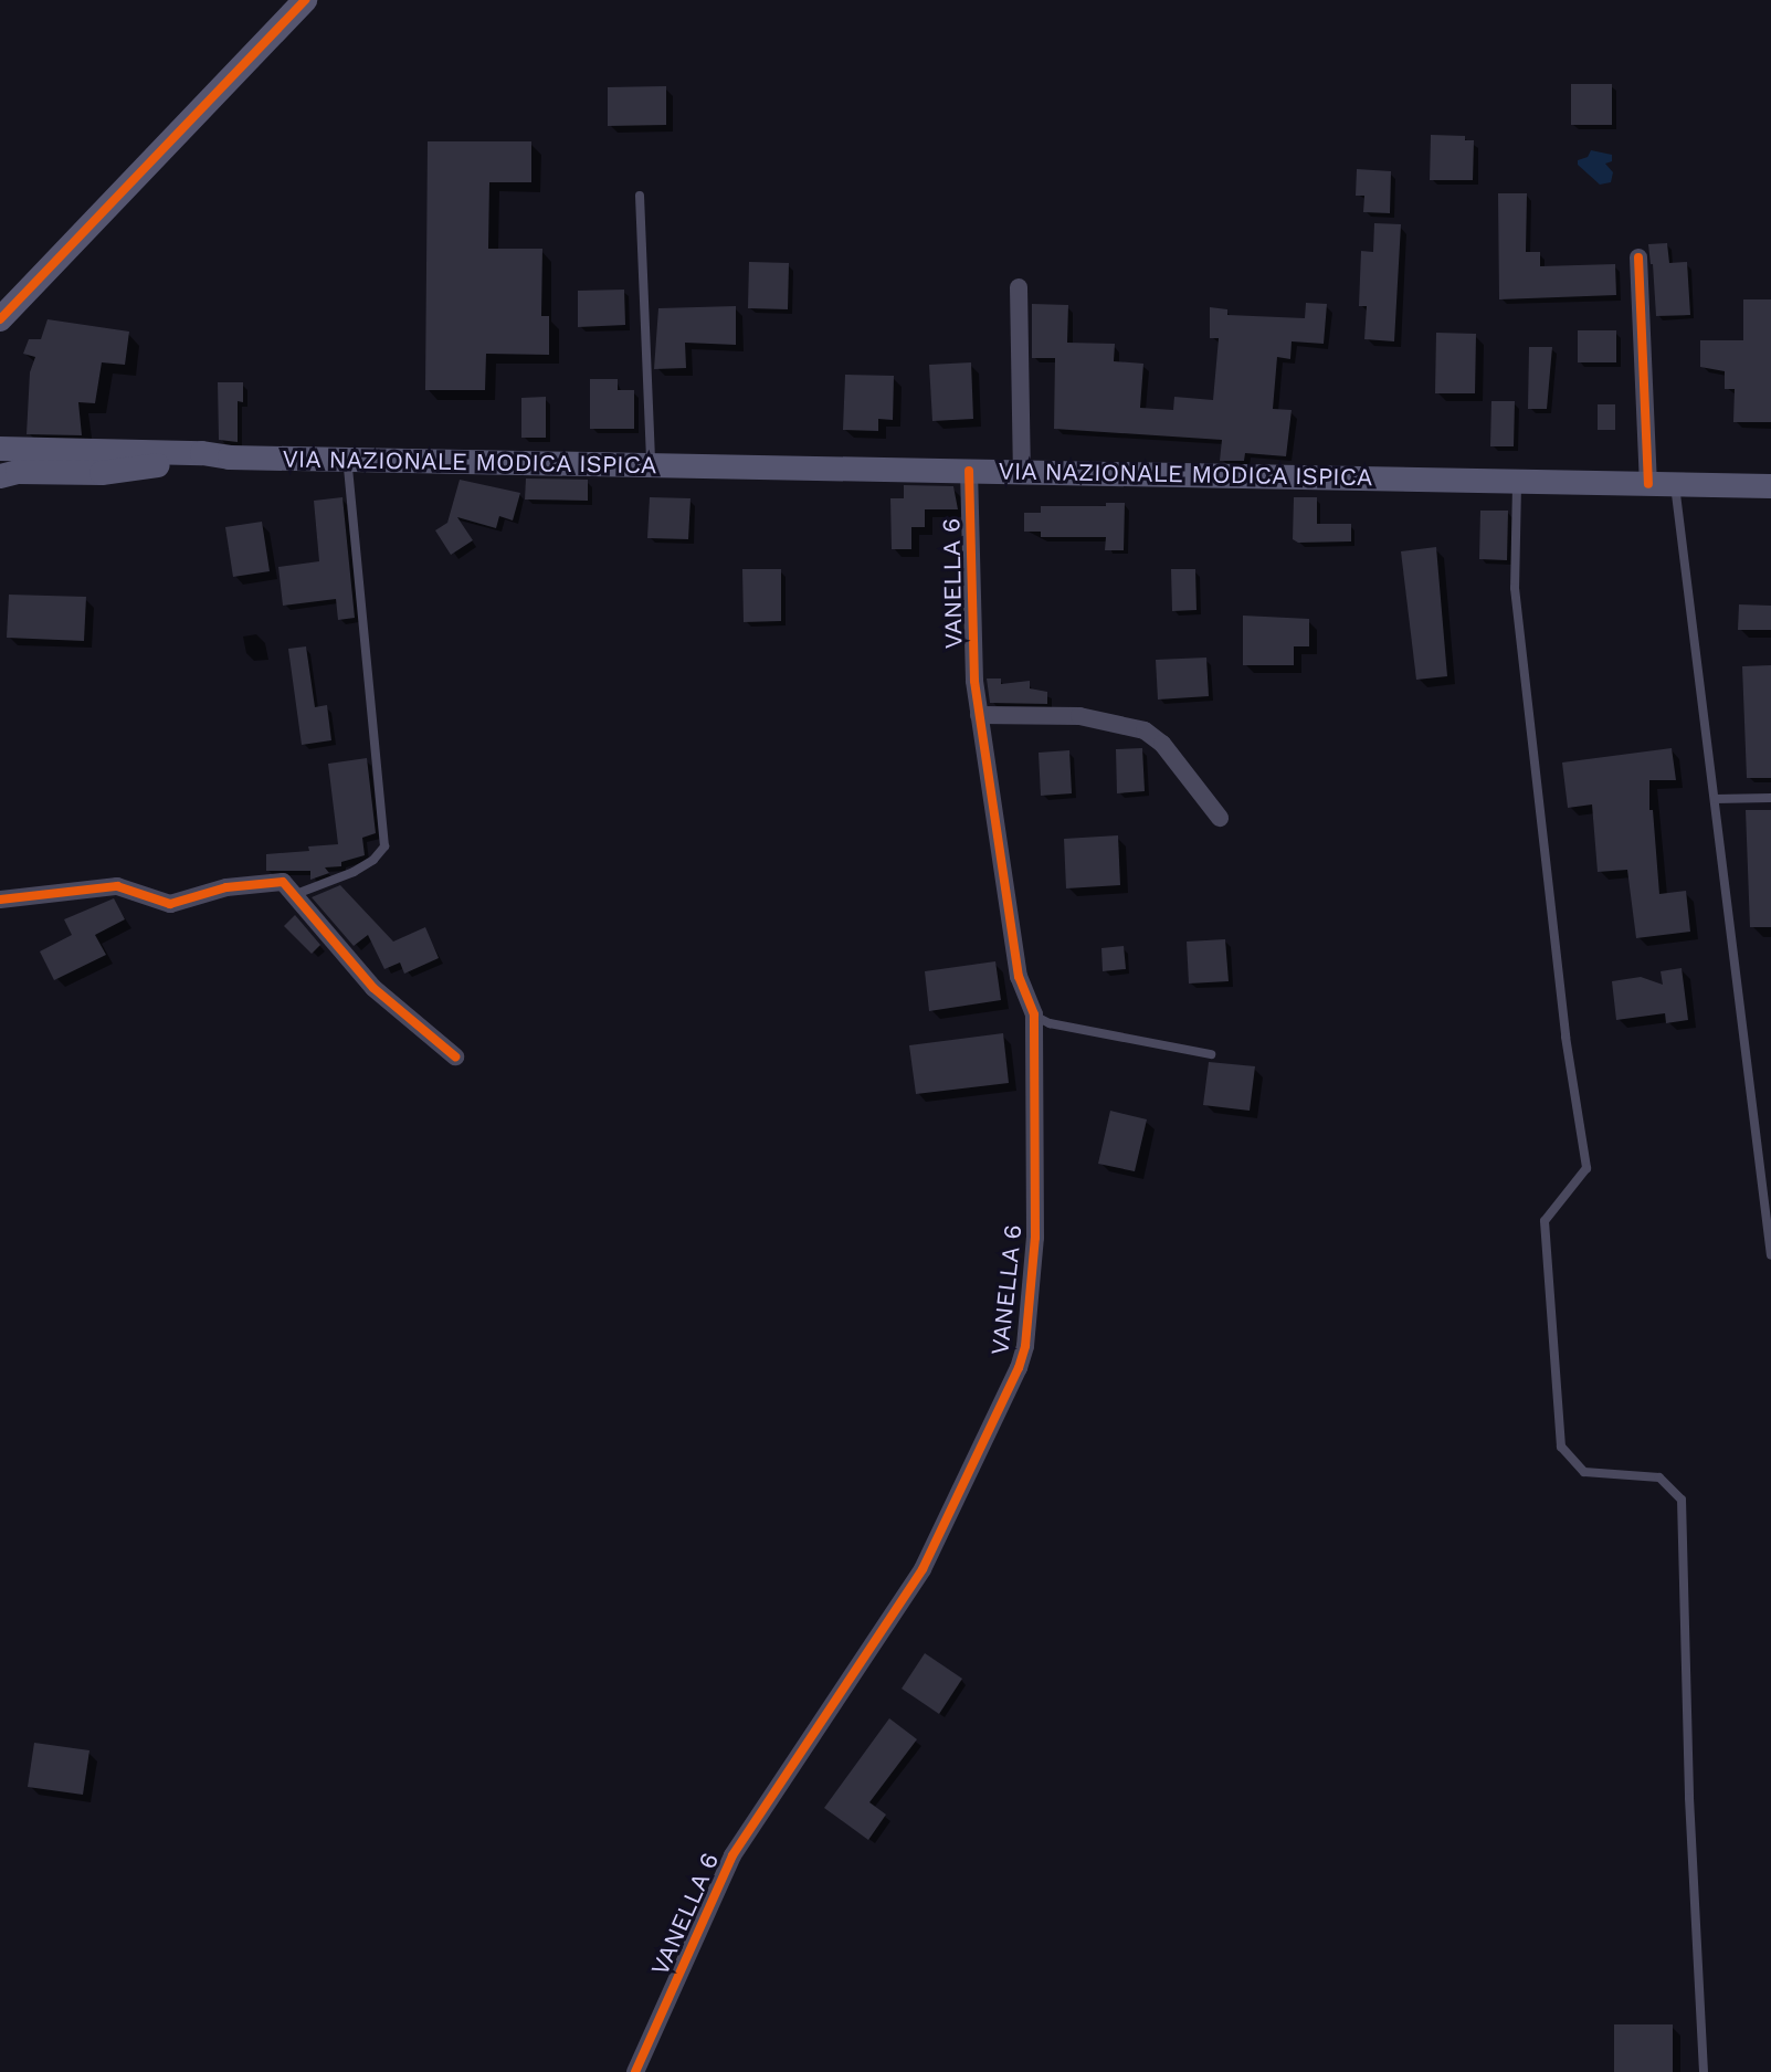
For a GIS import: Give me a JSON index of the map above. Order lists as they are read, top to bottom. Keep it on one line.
{"streets":{"main road":["VIA NAZIONALE MODICA ISPICA"],"street":["VANELLA 6"]},"crossings":[["VIA NAZIONALE MODICA ISPICA","VANELLA 6"]]}
